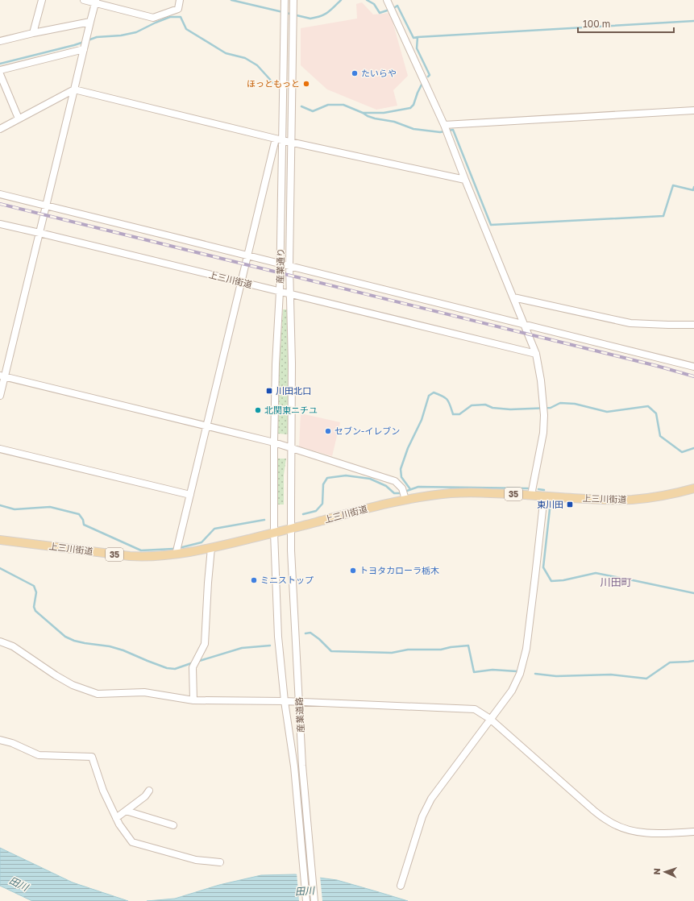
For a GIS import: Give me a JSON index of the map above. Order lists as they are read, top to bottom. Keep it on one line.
{"streets":{"main road":["上三川街道","35"],"street":["産業通り","産業道路"]},"crossings":[["産業通り","上三川街道"],["産業通り","産業道路"],["上三川街道","産業道路"]],"districts":["川田町"],"water":["田川"],"places":{"other":["たいらや","ほっともっと","北関東ニチユ","セブン-イレブン","トヨタカローラ栃木","ミニストップ"],"transit":["川田北口","東川田"]},"scale_bar":"100 m","north":"left"}
